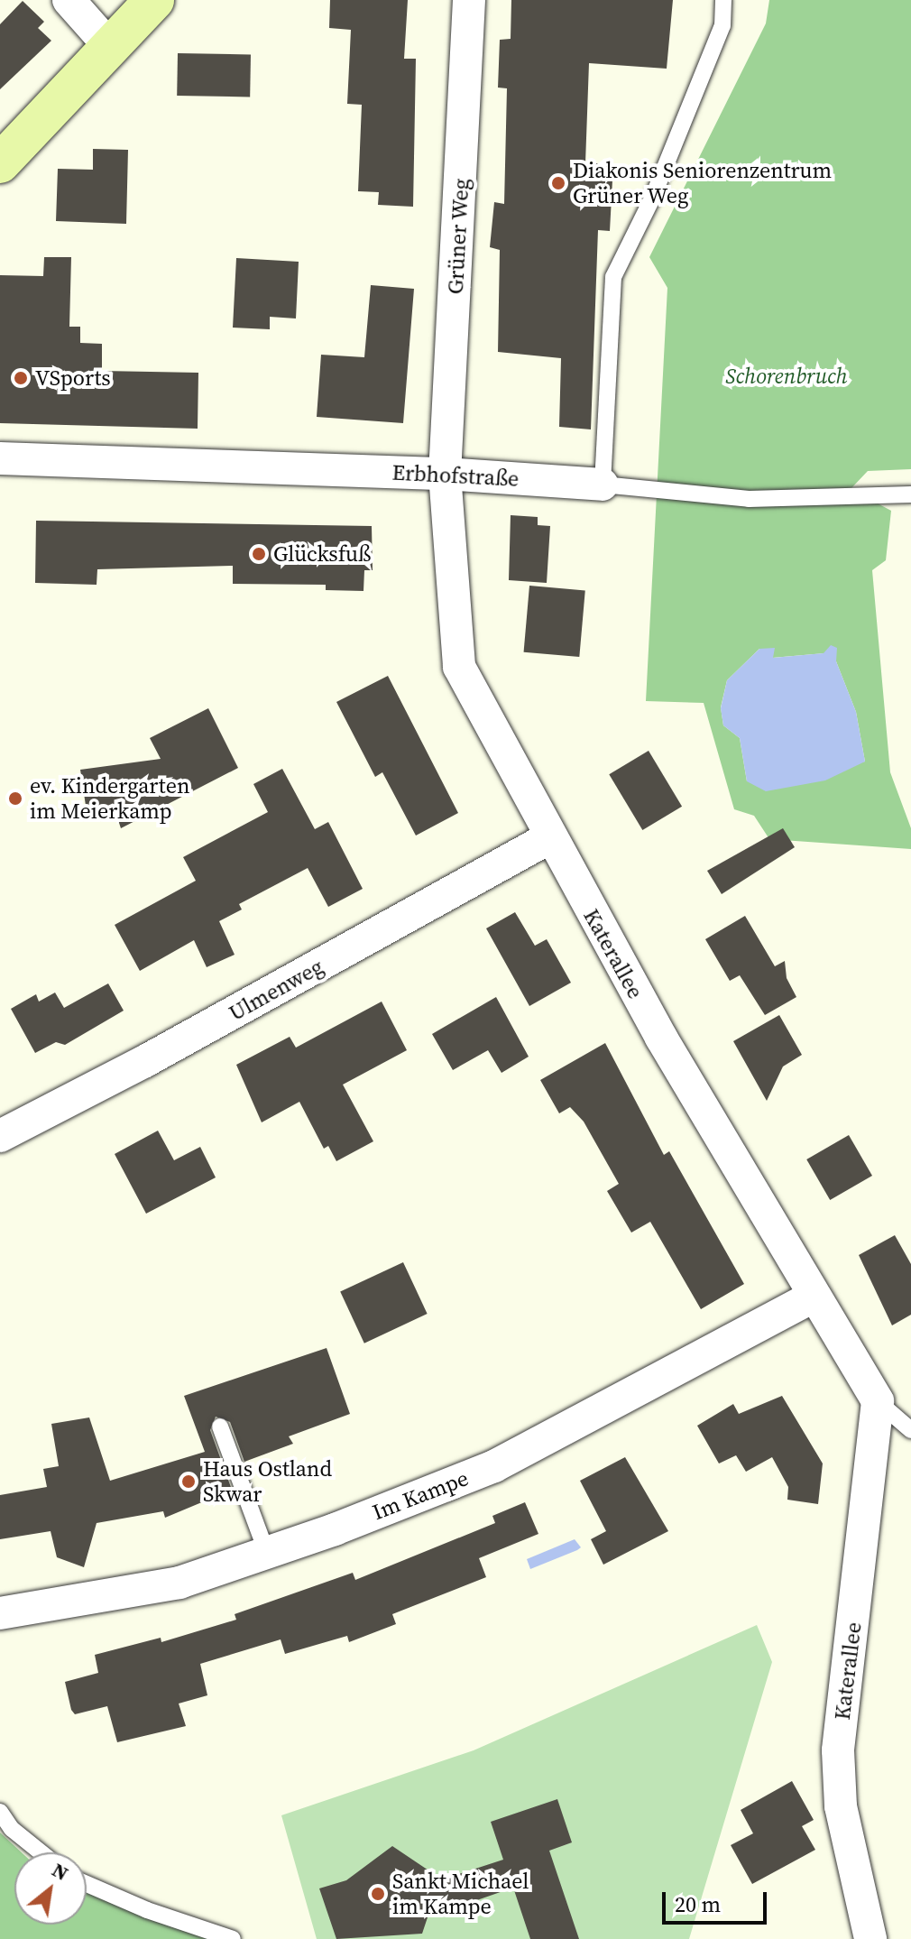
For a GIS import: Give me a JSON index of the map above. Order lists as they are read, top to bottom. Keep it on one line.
{"streets":{"street":["Grüner Weg","Erbhofstraße","Katerallee","Ulmenweg","Im Kampe"]},"crossings":[["Grüner Weg","Erbhofstraße"],["Grüner Weg","Katerallee"],["Erbhofstraße","Katerallee"],["Katerallee","Ulmenweg"],["Katerallee","Im Kampe"]],"parks":["Schorenbruch"],"places":["Diakonis Seniorenzentrum Grüner Weg","VSports","Glücksfuß","ev. Kindergarten im Meierkamp","Haus Ostland Skwar","Sankt Michael im Kampe"],"scale_bar":"20 m","north":"top right"}
